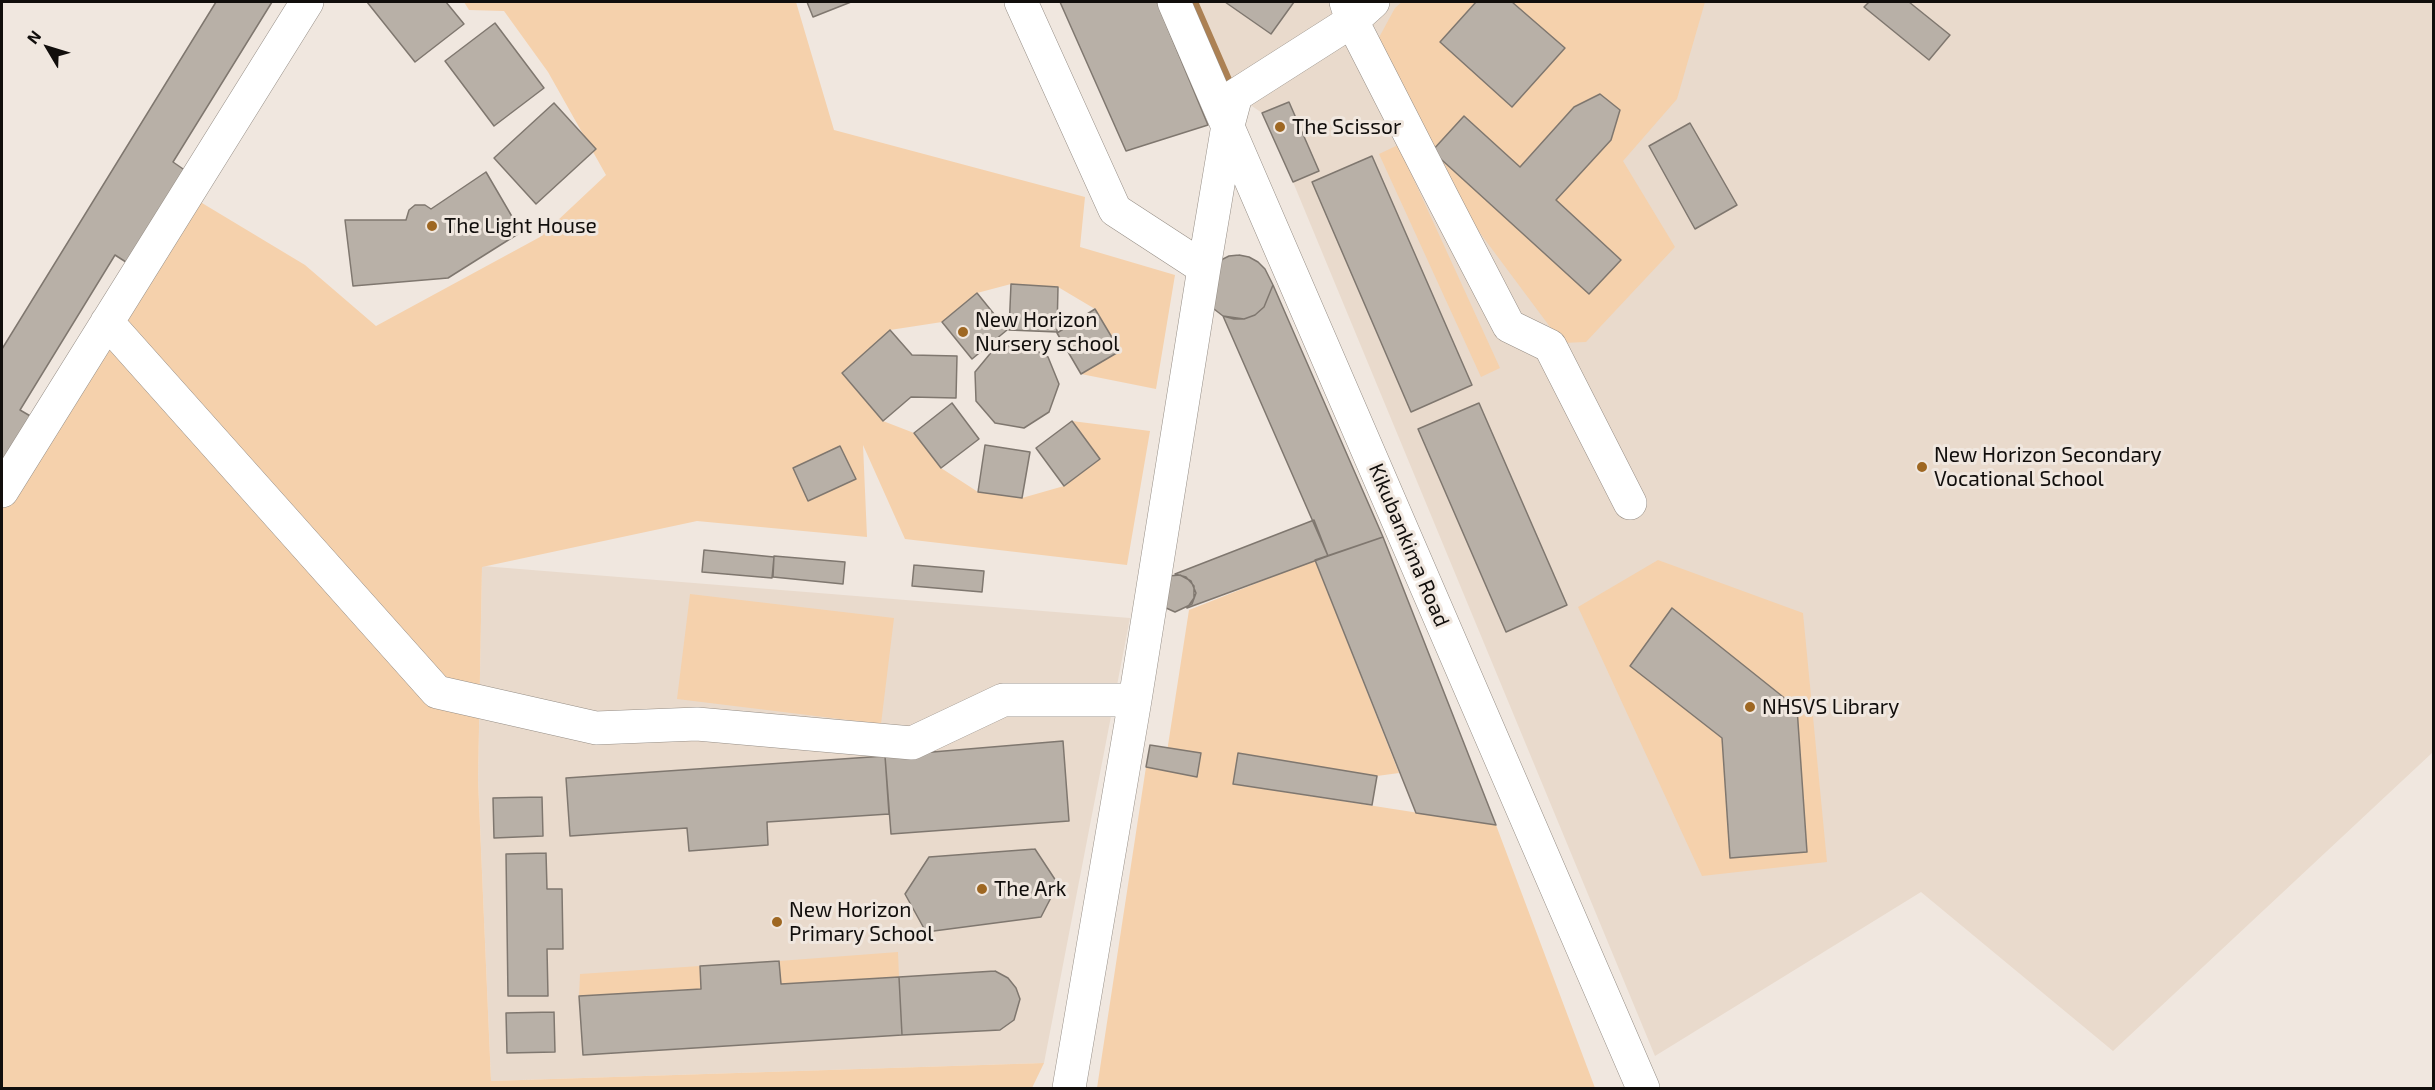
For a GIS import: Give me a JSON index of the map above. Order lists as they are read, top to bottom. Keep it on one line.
{"streets":{"street":["Kikubankima Road"]},"places":["The Scissor","The Light House","New Horizon Nursery school","New Horizon Secondary Vocational School","NHSVS Library","The Ark","New Horizon Primary School"],"north":"top left"}
